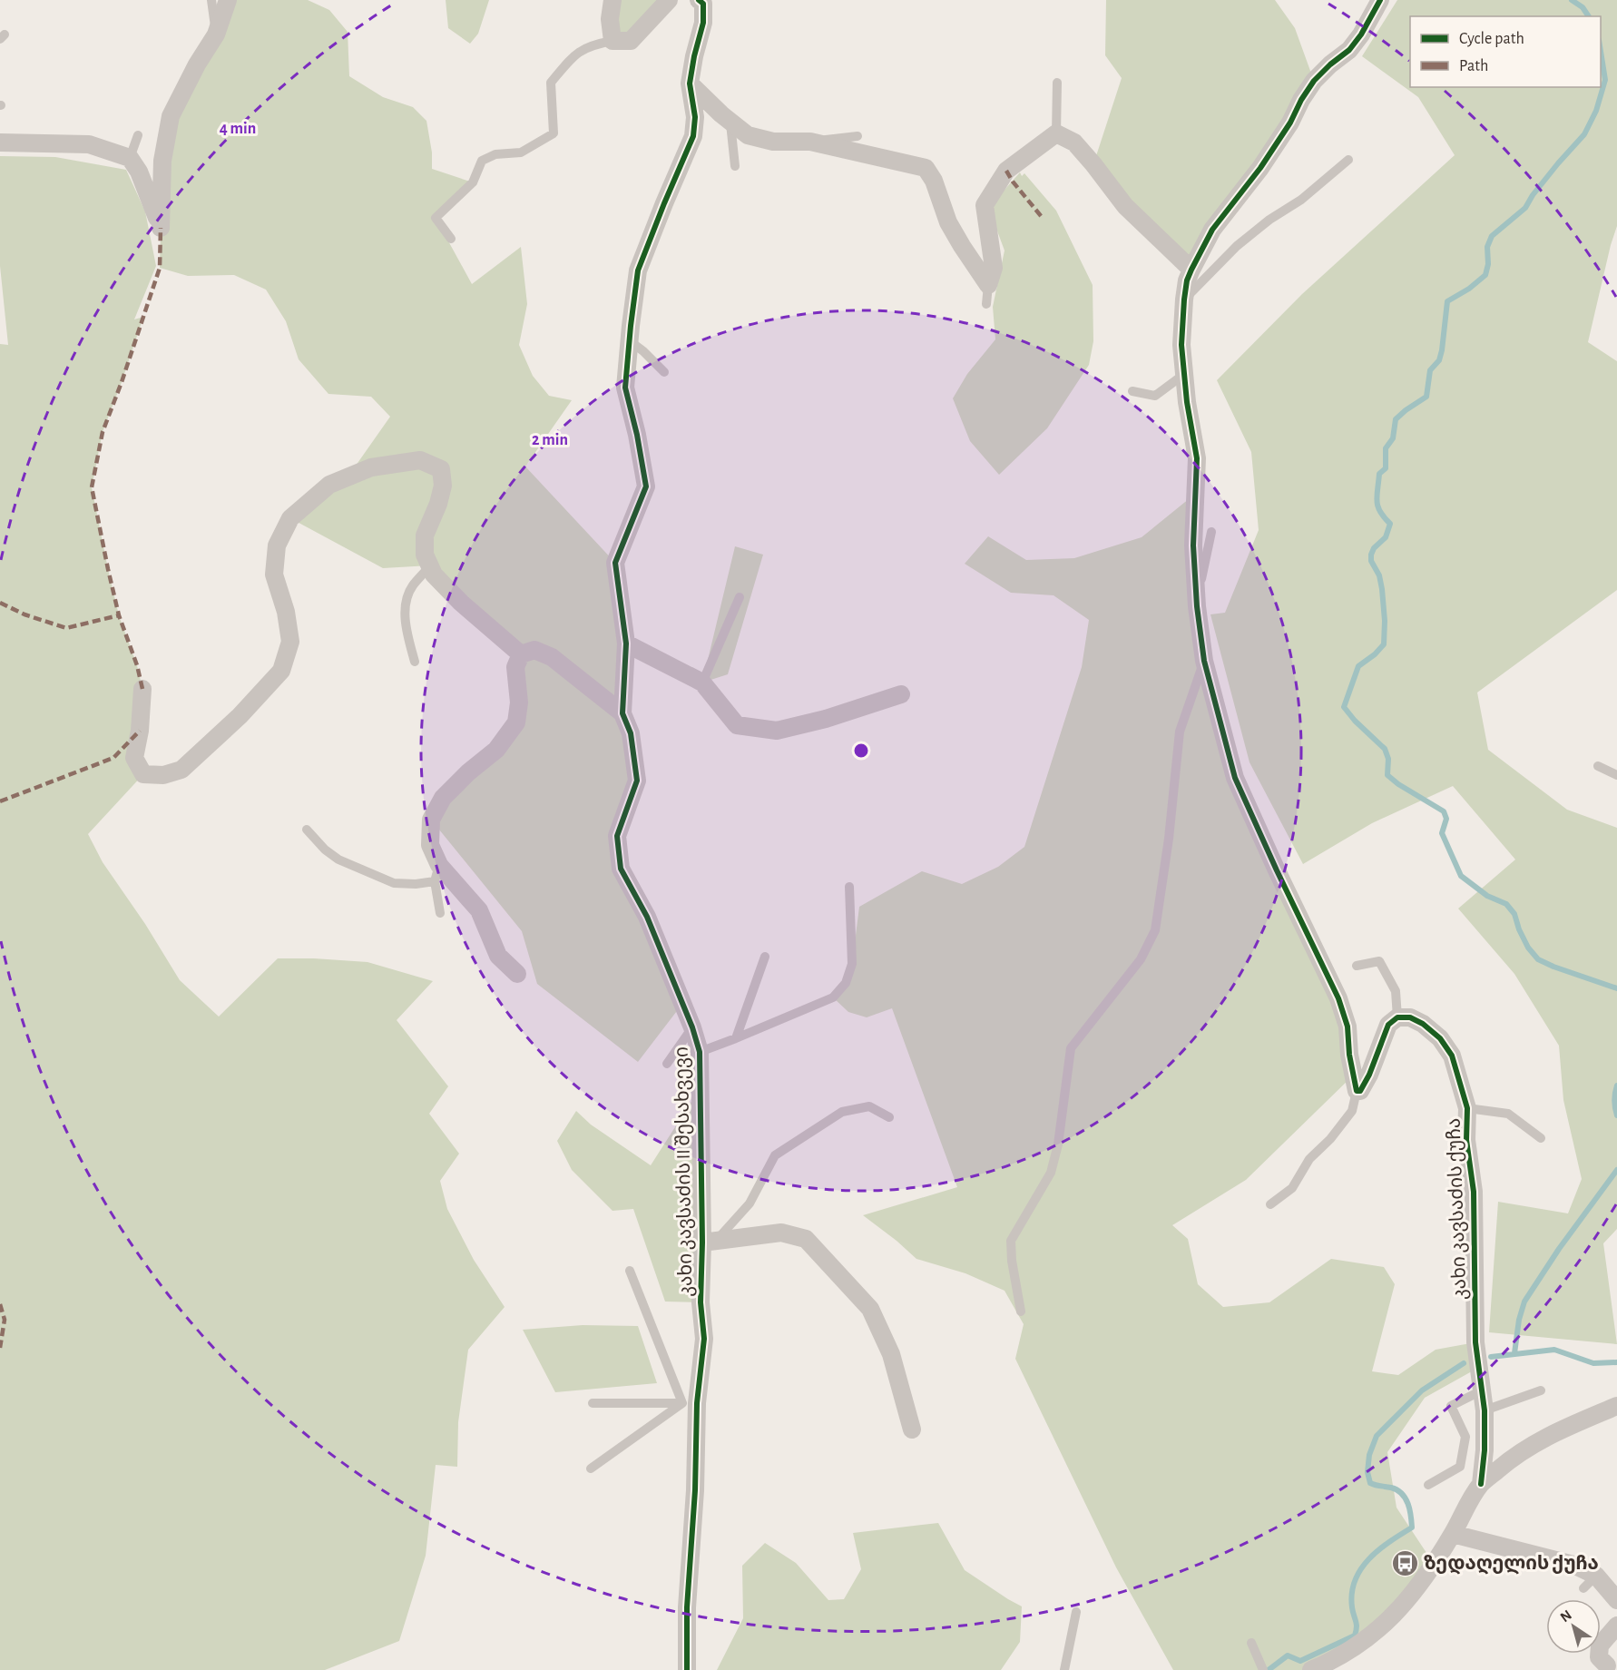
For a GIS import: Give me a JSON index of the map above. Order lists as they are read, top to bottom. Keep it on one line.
{"streets":{"street":["კახი კავსაძის II შესახვევი","კახი კავსაძის ქუჩა"]},"places":{"bus stop":["ზედაღელის ქუჩა"]},"legend":["Cycle path","Path"],"north":"top left","rings":["4 min","2 min"]}
